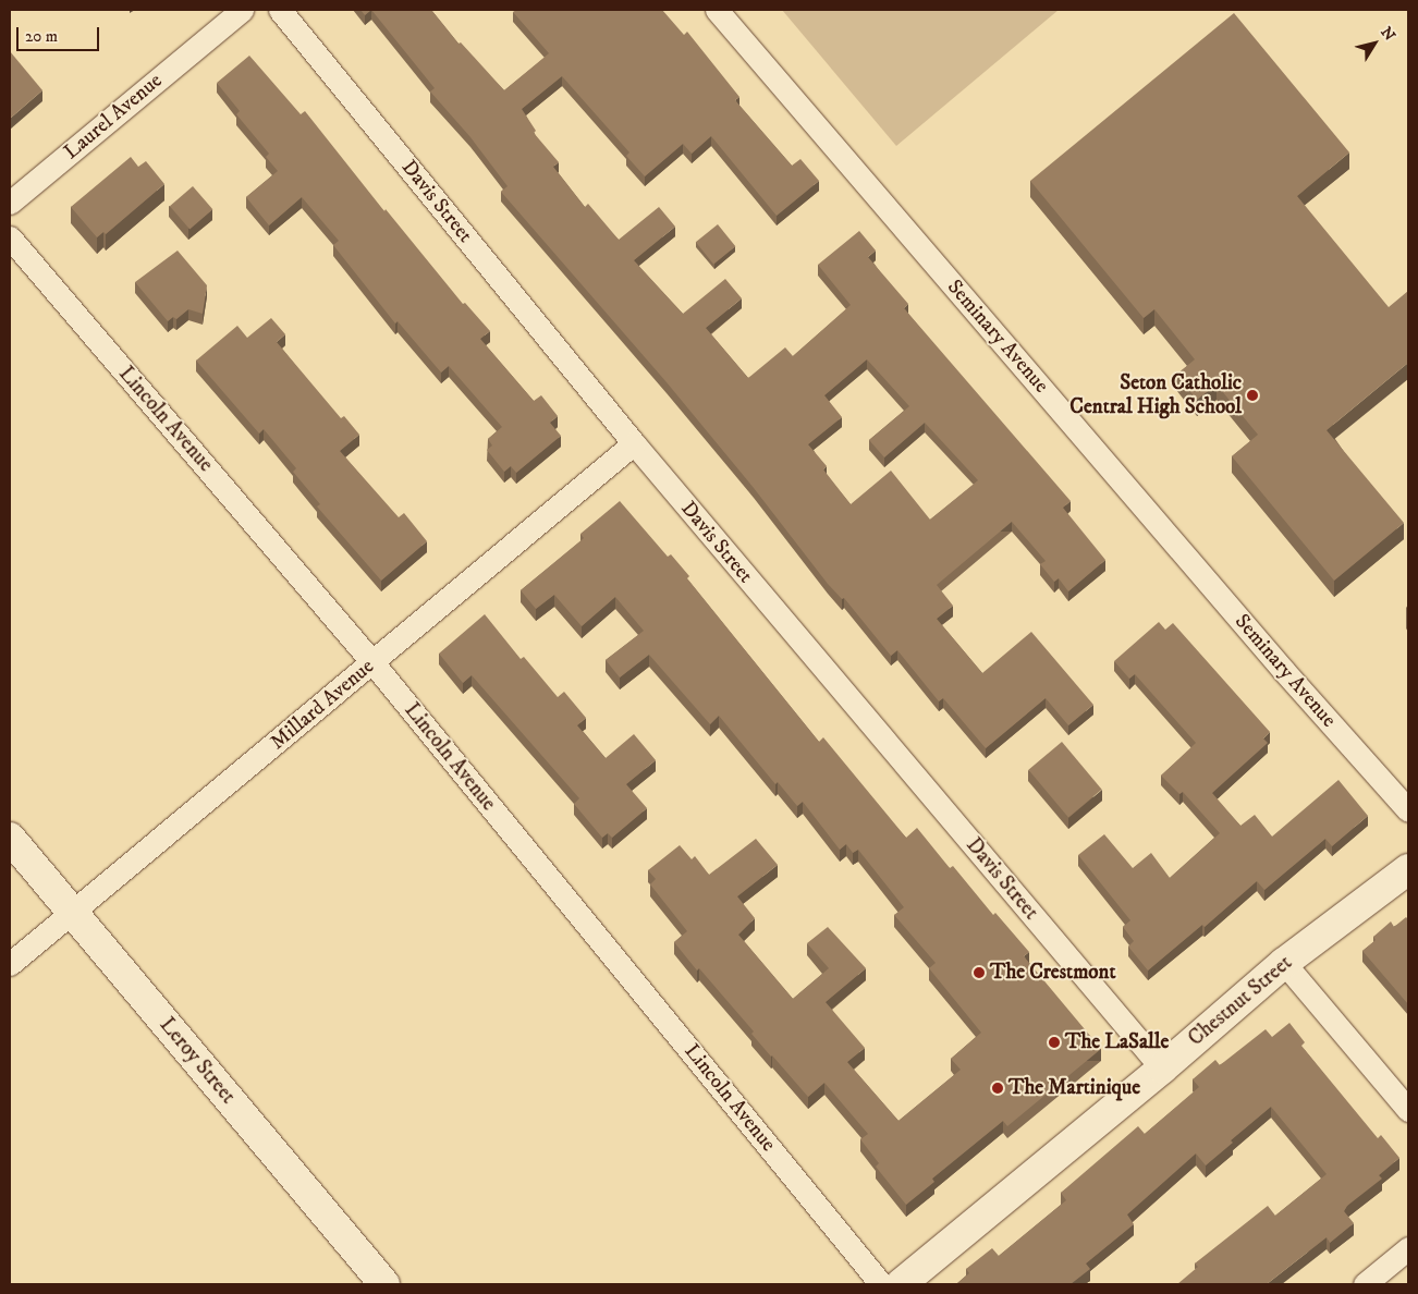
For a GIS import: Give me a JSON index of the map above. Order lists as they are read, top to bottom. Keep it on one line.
{"streets":{"street":["Laurel Avenue","Davis Street","Seminary Avenue","Lincoln Avenue","Millard Avenue","Chestnut Street","Leroy Street"]},"crossings":[["Davis Street","Millard Avenue"],["Davis Street","Chestnut Street"],["Lincoln Avenue","Millard Avenue"],["Millard Avenue","Leroy Street"]],"places":["Seton Catholic Central High School","The Crestmont","The LaSalle","The Martinique"],"scale_bar":"20 m","north":"top right"}
